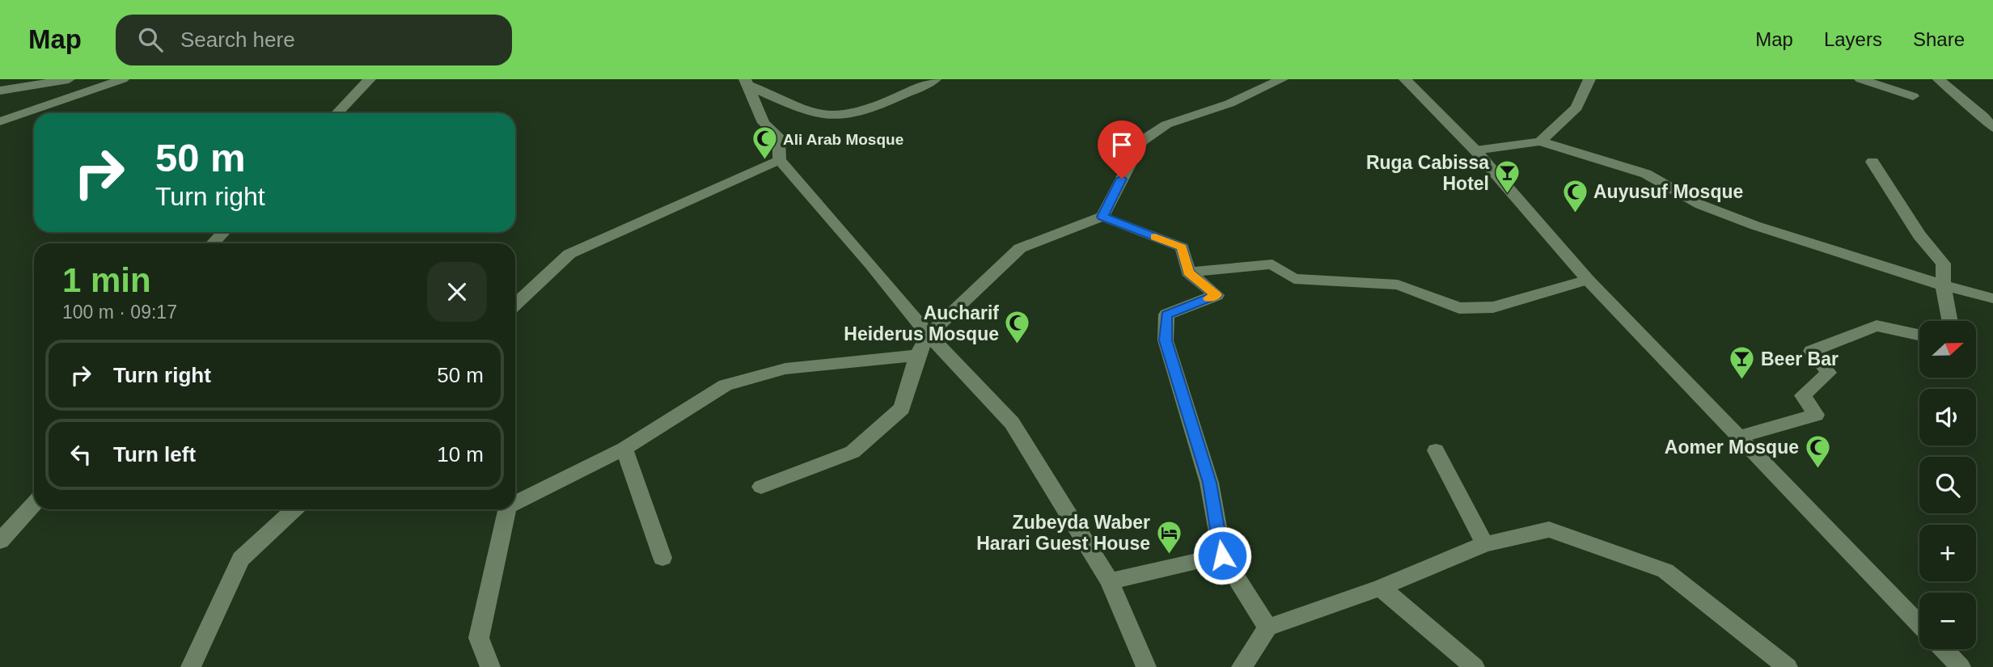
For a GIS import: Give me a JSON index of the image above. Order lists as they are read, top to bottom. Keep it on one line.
{"places":{"mosque":["Ali Arab Mosque","Auyusuf Mosque","Aucharif Heiderus Mosque","Aomer Mosque"],"bar":["Ruga Cabissa Hotel","Beer Bar"],"hotel":["Zubeyda Waber Harari Guest House"]},"north":"right","page":{"header":"Map","search":"Search here","nav":["Map","Layers","Share"],"turn":["50 m","Turn right"],"heading":["1 min","100 m · 09:17"],"map_buttons":["+","−"],"list":[{"name":"Turn right","value":"50 m"},{"name":"Turn left","value":"10 m"}]}}
